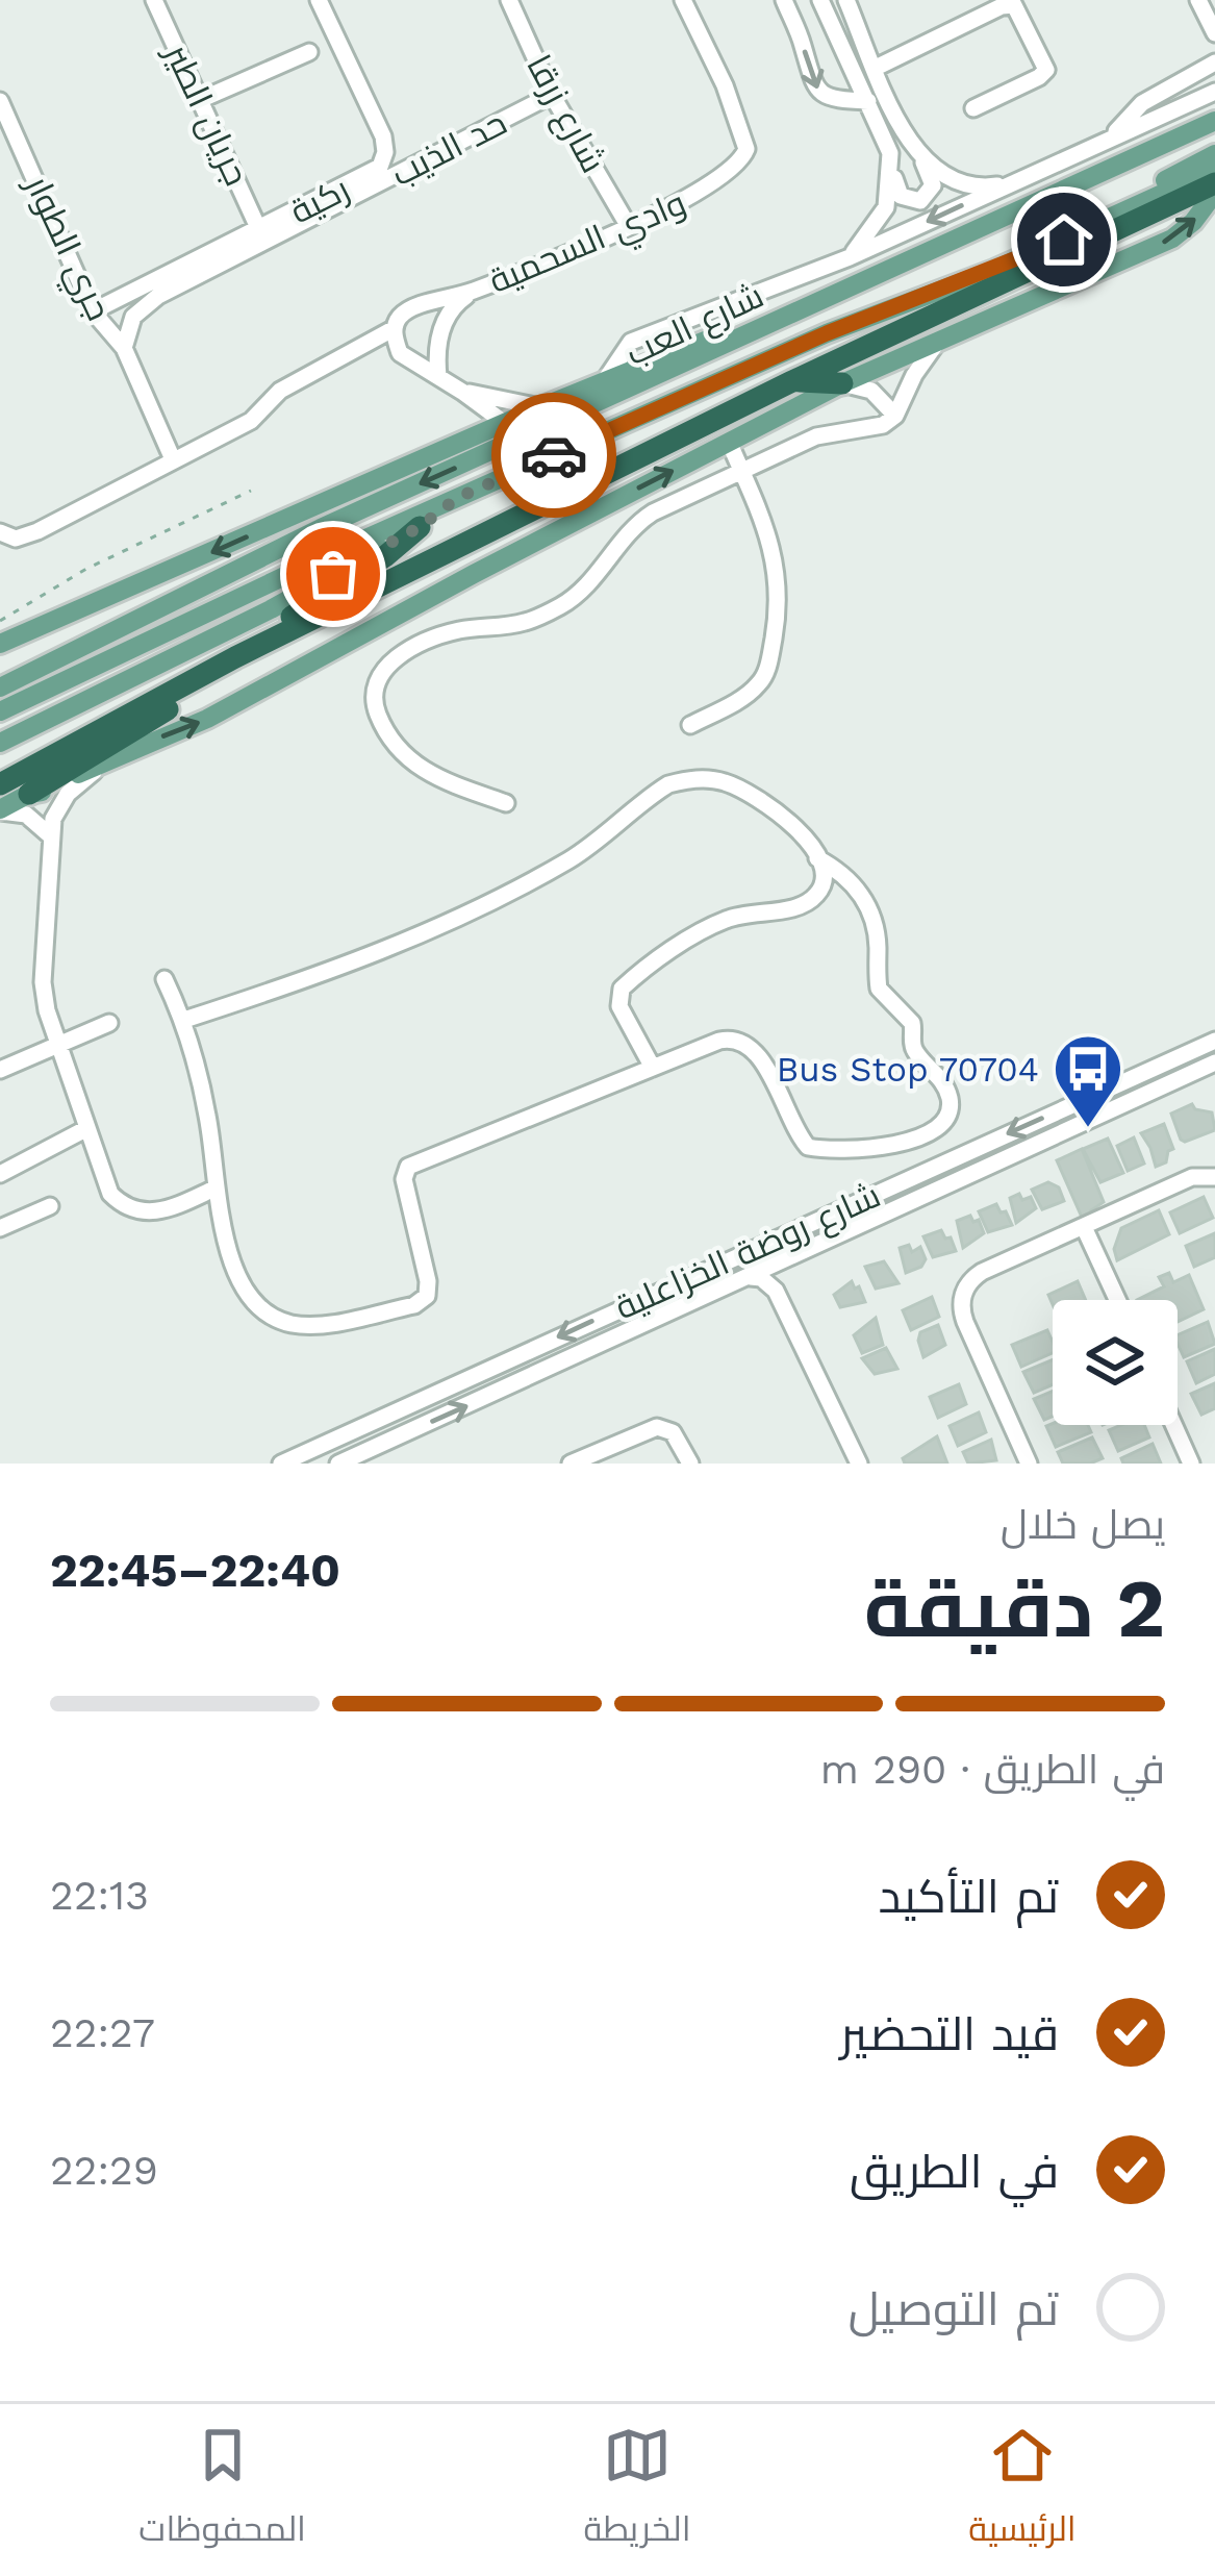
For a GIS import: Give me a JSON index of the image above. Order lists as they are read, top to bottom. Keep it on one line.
{"streets":{"main road":["شارع العب"],"street":["شارع زرقا","جريان الطير","حد الذيب","ركية","وادي السحمية","جري الطوار","شارع روضة الخزاعلية"]},"crossings":[["شارع زرقا","حد الذيب"],["شارع زرقا","وادي السحمية"],["جريان الطير","ركية"],["حد الذيب","ركية"],["حد الذيب","جري الطوار"],["ركية","جري الطوار"],["وادي السحمية","جري الطوار"]],"places":{"bus stop":["Bus Stop 70704"]},"page":{"heading":["2 دقيقة","يصل خلال","22:40–22:45"],"bar":"في الطريق · 290 m","list":[["تم التأكيد","22:13"],["قيد التحضير","22:27"],["في الطريق","22:29"],"تم التوصيل"],"tabs":["الرئيسية","الخريطة","المحفوظات"]}}
